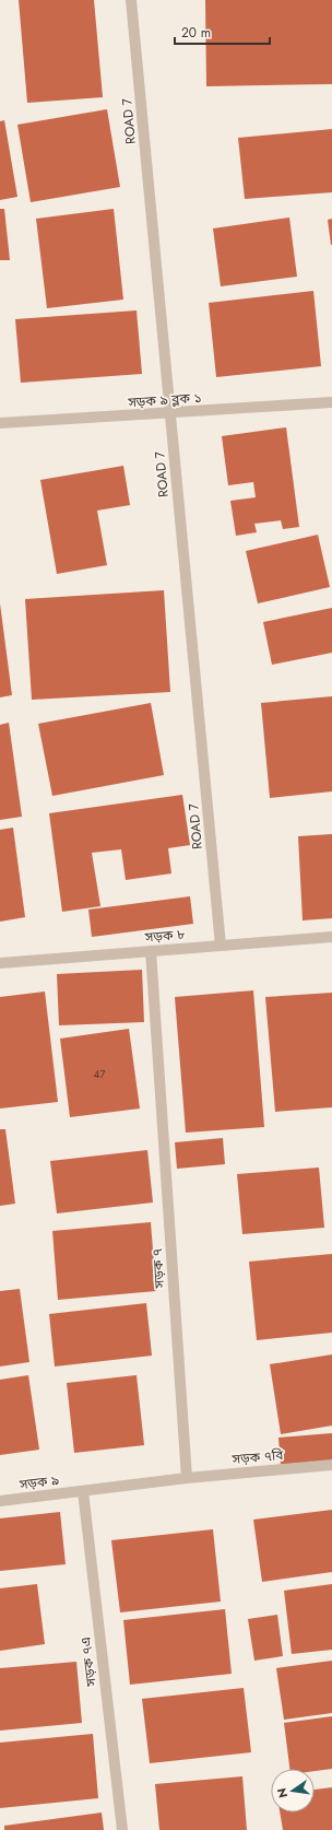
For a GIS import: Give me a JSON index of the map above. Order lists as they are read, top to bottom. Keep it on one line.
{"streets":{"street":["ROAD 7","সড়ক ৯ ব্লক ১","সড়ক ৮","সড়ক ৭","সড়ক ৭বি","সড়ক ৯","সড়ক ৭এ"]},"crossings":[["ROAD 7","সড়ক ৯ ব্লক ১"],["ROAD 7","সড়ক ৮"],["সড়ক ৮","সড়ক ৭"],["সড়ক ৭","সড়ক ৭বি"],["সড়ক ৯","সড়ক ৭এ"]],"house_numbers":["47"],"scale_bar":"20 m","north":"left"}
